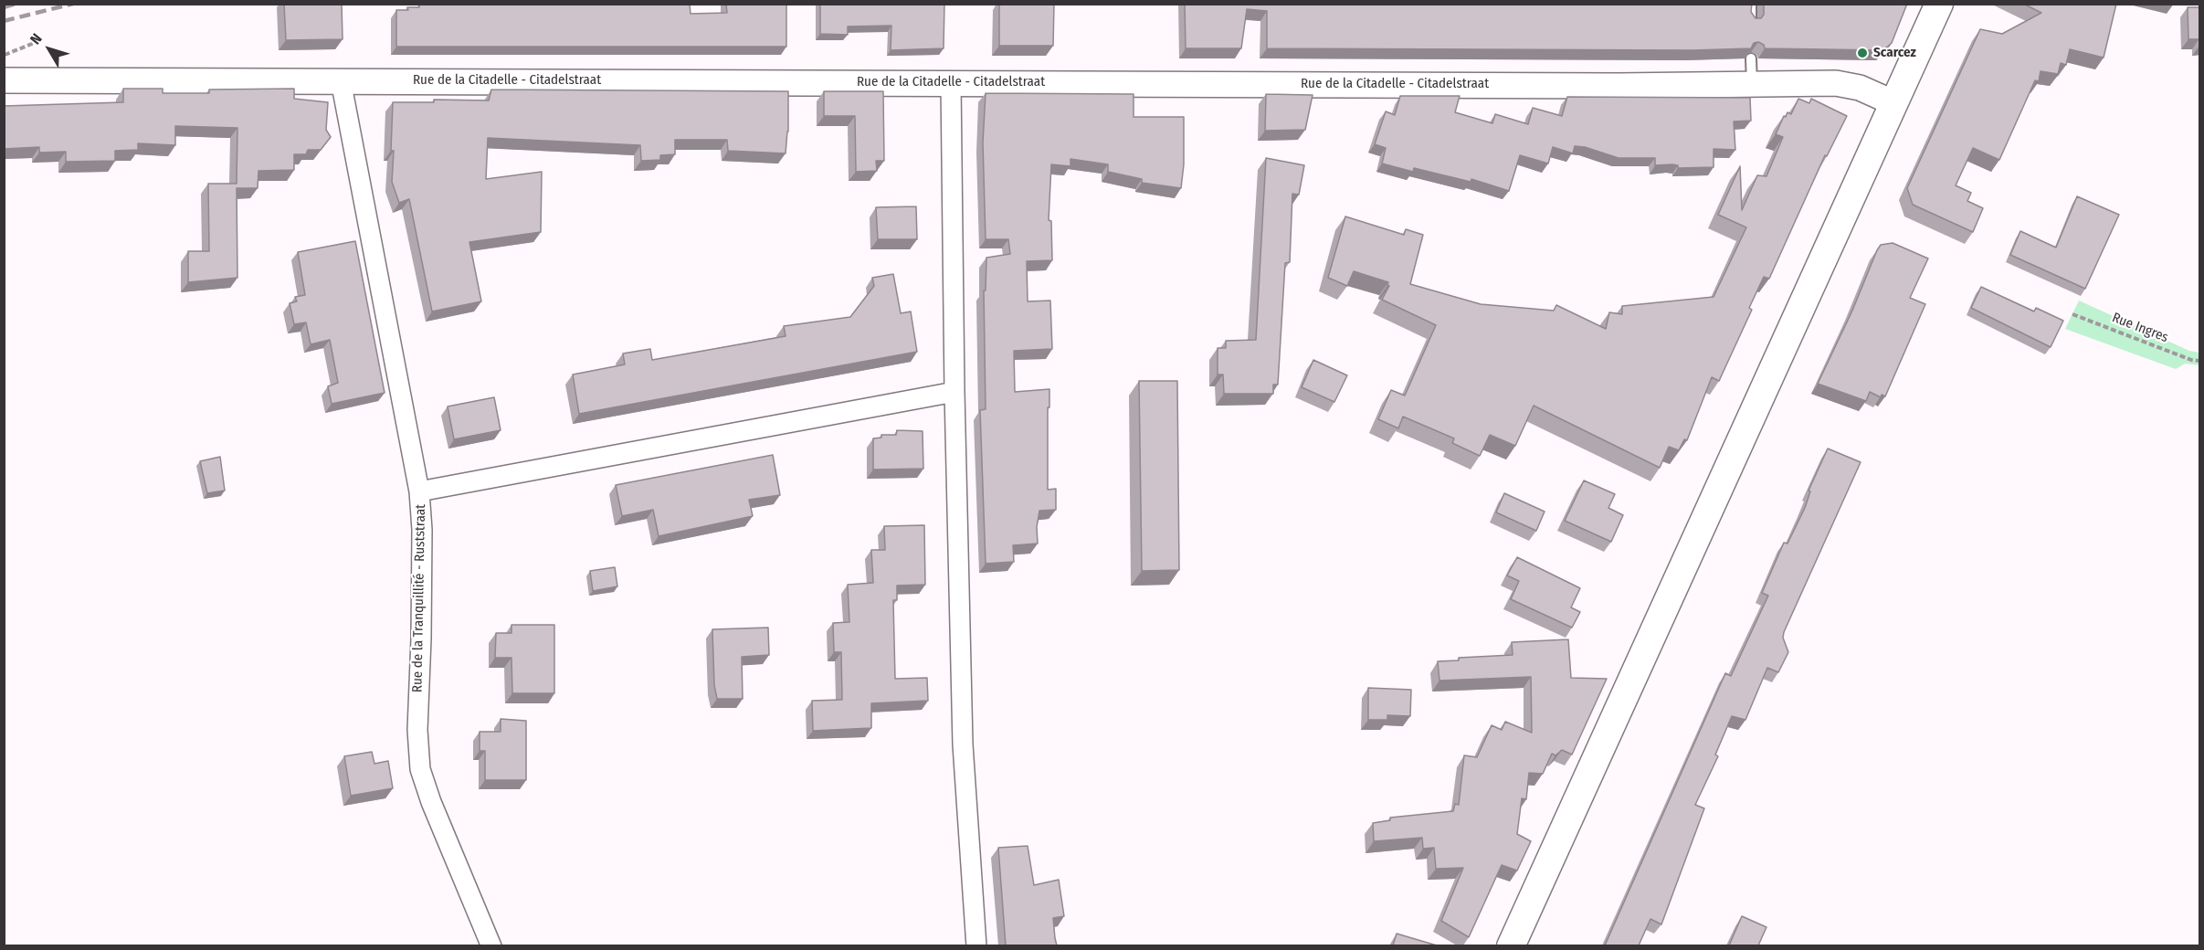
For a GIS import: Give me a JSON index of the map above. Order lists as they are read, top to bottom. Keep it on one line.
{"streets":{"street":["Rue de la Citadelle - Citadelstraat","Rue de la Tranquillité - Ruststraat"],"path":["Rue Ingres"]},"crossings":[["Rue de la Citadelle - Citadelstraat","Rue de la Tranquillité - Ruststraat"]],"places":["Scarcez"],"north":"top left"}
